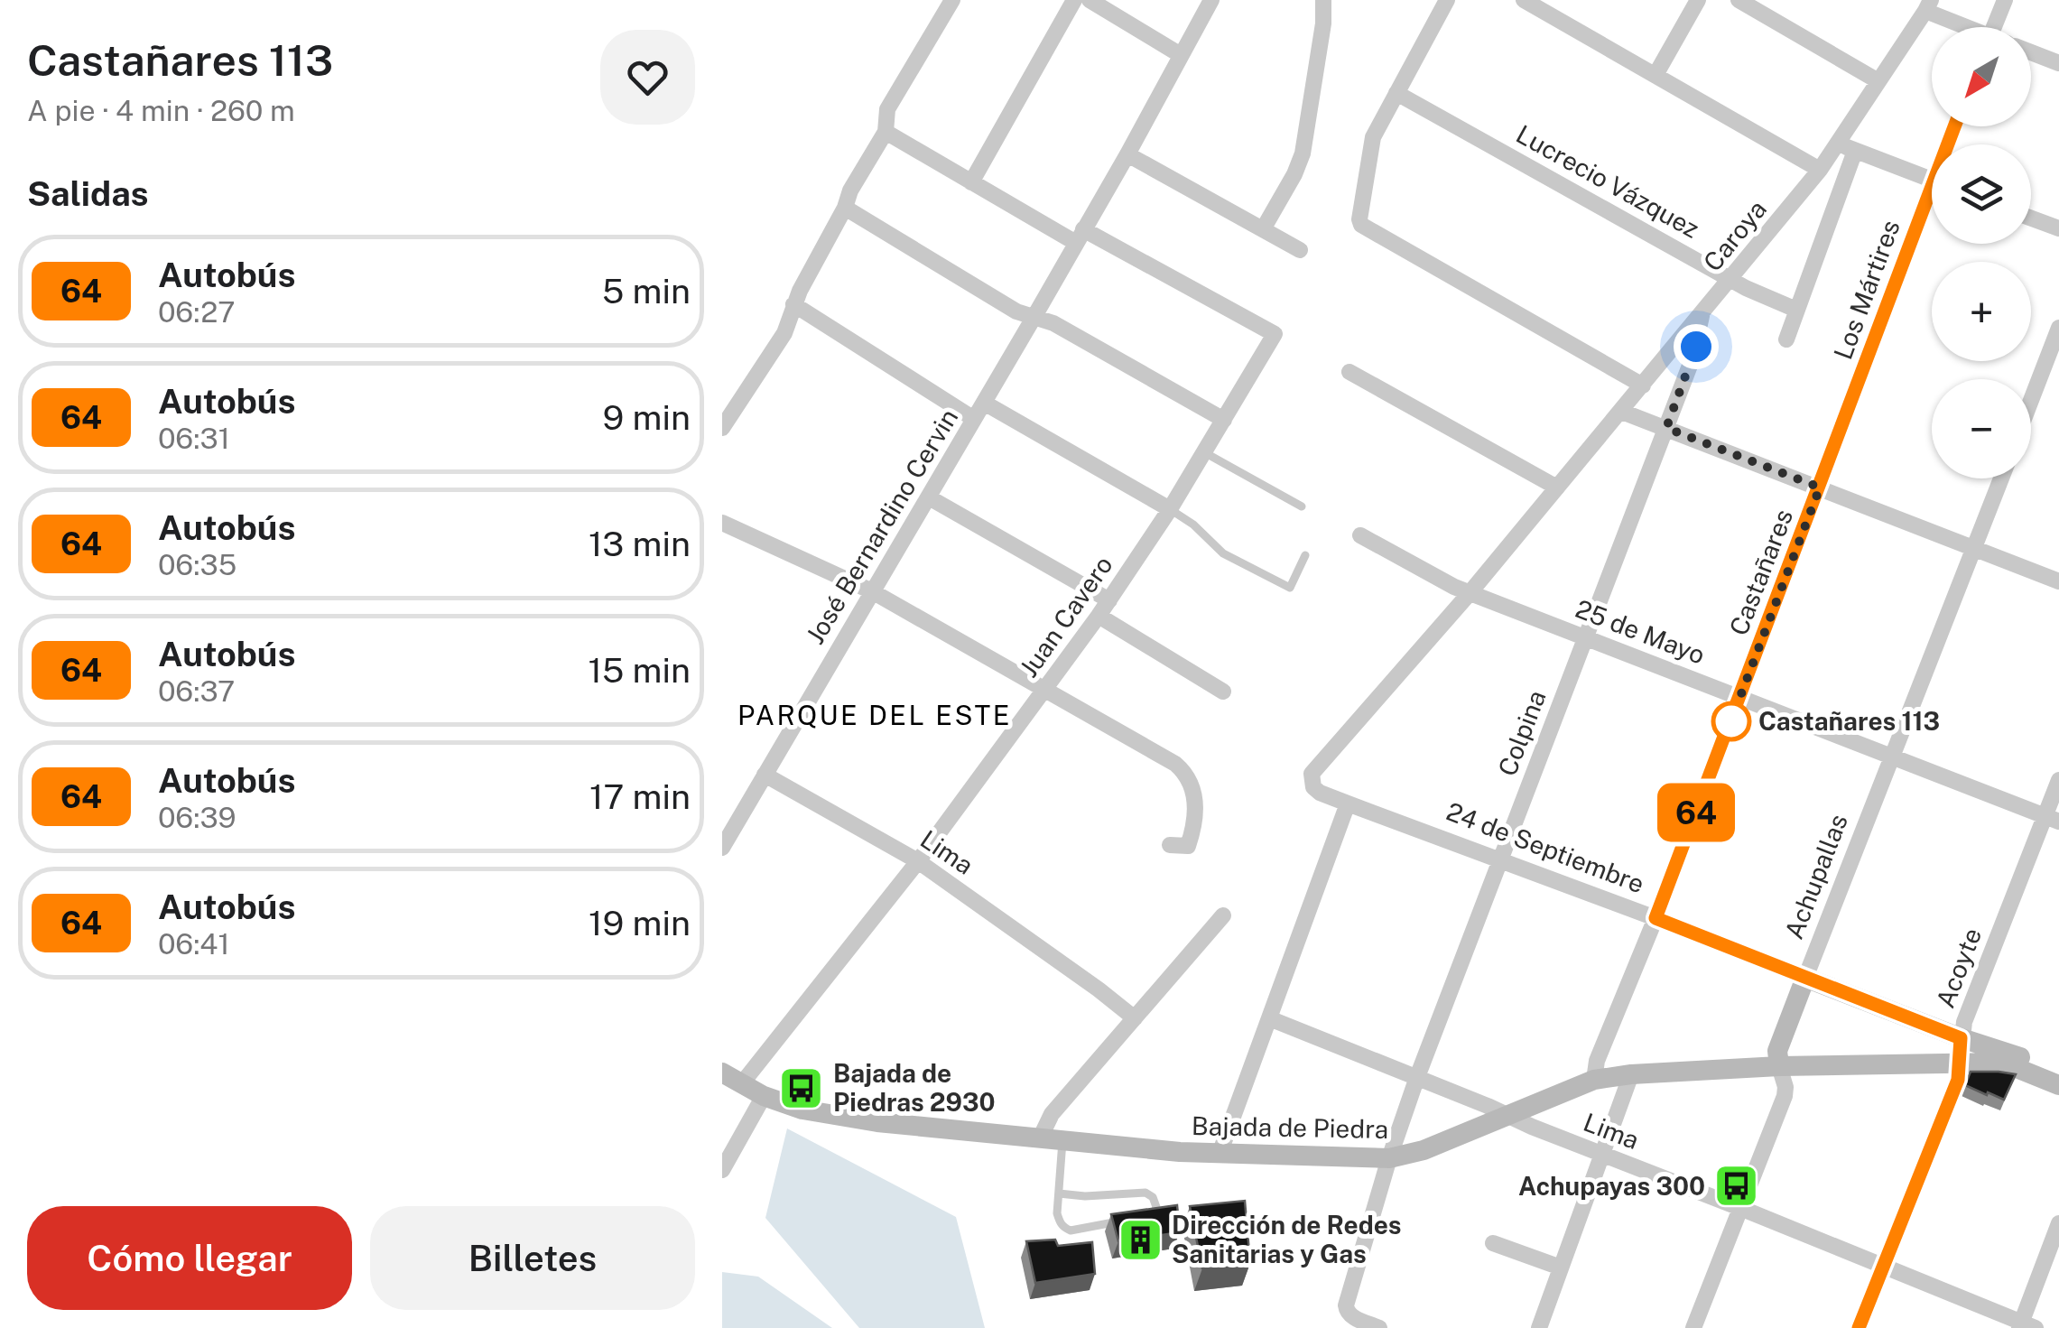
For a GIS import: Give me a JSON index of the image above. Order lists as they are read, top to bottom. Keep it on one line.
{"streets":{"main road":["24 de Septiembre","Achupallas","Bajada de Piedra"],"street":["Lucrecio Vázquez","Caroya","Los Mártires","José Bernardino Cervin","Castañares","Juan Cavero","25 de Mayo","Colpina","Lima","Acoyte"]},"crossings":[["Lucrecio Vázquez","Caroya"],["Caroya","25 de Mayo"],["Caroya","Colpina"],["Caroya","24 de Septiembre"],["Los Mártires","Castañares"],["José Bernardino Cervin","Juan Cavero"],["José Bernardino Cervin","Lima"],["Castañares","25 de Mayo"],["Castañares","24 de Septiembre"],["Castañares","Bajada de Piedra"],["Juan Cavero","Lima"],["Juan Cavero","Bajada de Piedra"],["25 de Mayo","Colpina"],["25 de Mayo","Achupallas"],["25 de Mayo","Acoyte"],["Colpina","24 de Septiembre"],["Colpina","Lima"],["Colpina","Bajada de Piedra"],["24 de Septiembre","Achupallas"],["24 de Septiembre","Acoyte"],["Lima","Achupallas"],["Lima","Acoyte"],["Lima","Bajada de Piedra"],["Achupallas","Bajada de Piedra"],["Acoyte","Bajada de Piedra"]],"districts":["PARQUE DEL ESTE"],"places":{"other":["Castañares 113"],"bus stop":["Bajada de Piedras 2930","Achupayas 300"],"building":["Dirección de Redes Sanitarias y Gas"]},"lines":["bus line 64"],"north":"bottom left","page":{"heading":[["Castañares 113","A pie · 4 min · 260 m"],"Salidas"],"on_map":"64","map_buttons":["+","−"],"list":[{"mark":"64","name":"Autobús","note":"06:27","value":"5 min"},{"mark":"64","name":"Autobús","note":"06:31","value":"9 min"},{"mark":"64","name":"Autobús","note":"06:35","value":"13 min"},{"mark":"64","name":"Autobús","note":"06:37","value":"15 min"},{"mark":"64","name":"Autobús","note":"06:39","value":"17 min"},{"mark":"64","name":"Autobús","note":"06:41","value":"19 min"}],"buttons":["Cómo llegar","Billetes"]}}
